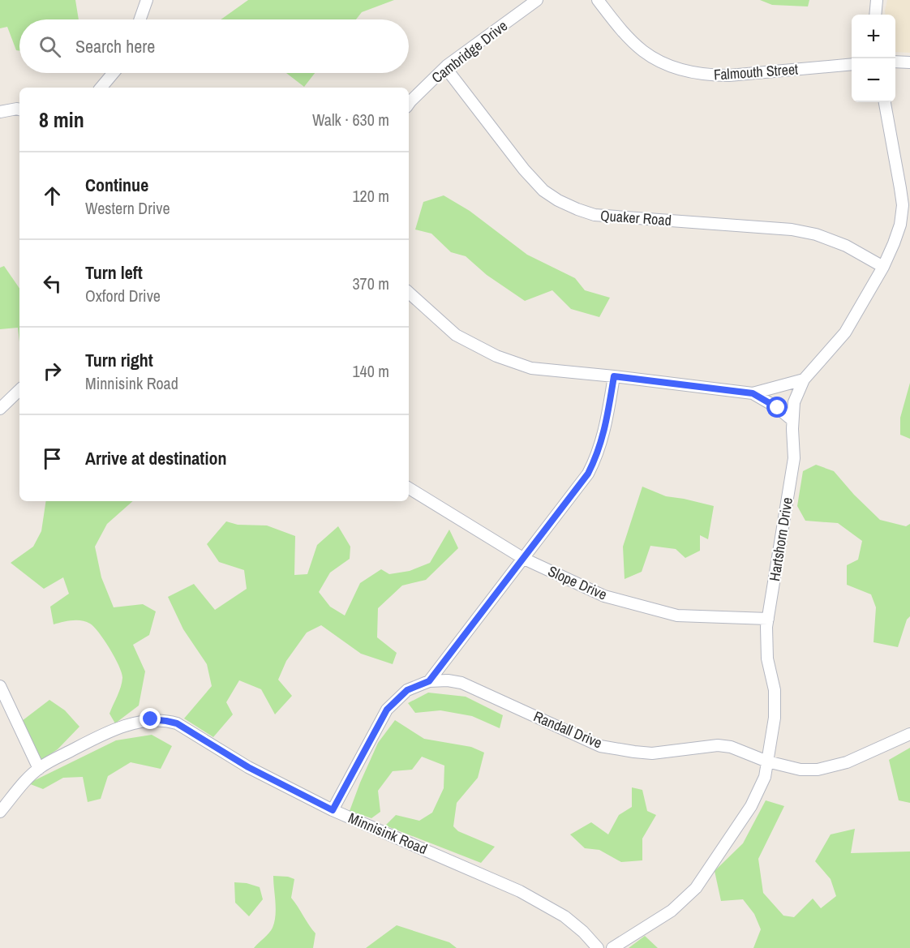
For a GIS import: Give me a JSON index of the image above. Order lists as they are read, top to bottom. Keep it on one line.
{"streets":{"street":["Cambridge Drive","Falmouth Street","Quaker Road","Hartshorn Drive","Slope Drive","Randall Drive","Minnisink Road"]},"crossings":[["Cambridge Drive","Quaker Road"],["Quaker Road","Hartshorn Drive"],["Hartshorn Drive","Slope Drive"],["Hartshorn Drive","Randall Drive"]],"page":{"map_buttons":["+","−"],"search":"Search here","heading":["8 min","Walk · 630 m"],"list":[["Continue","Western Drive","120 m"],["Turn left","Oxford Drive","370 m"],["Turn right","Minnisink Road","140 m"],"Arrive at destination"]}}
